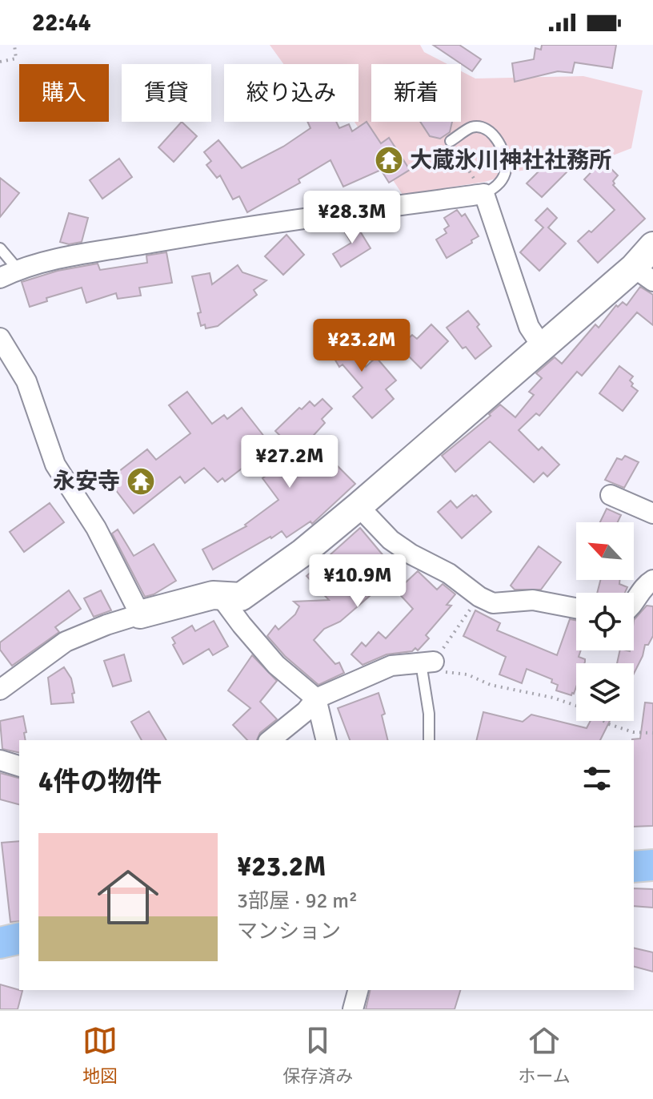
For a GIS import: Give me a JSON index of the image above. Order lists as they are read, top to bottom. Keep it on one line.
{"places":{"temple":["大蔵氷川神社社務所","永安寺"]},"north":"top left","page":{"status":"22:44","chip":["購入","賃貸","絞り込み","新着"],"price":["¥28.3M","¥23.2M","¥27.2M","¥10.9M"],"heading":"4件の物件","list":[{"name":"¥23.2M","note":"3部屋 · 92 m² · マンション"}],"tabs":["地図","保存済み","ホーム"]}}
